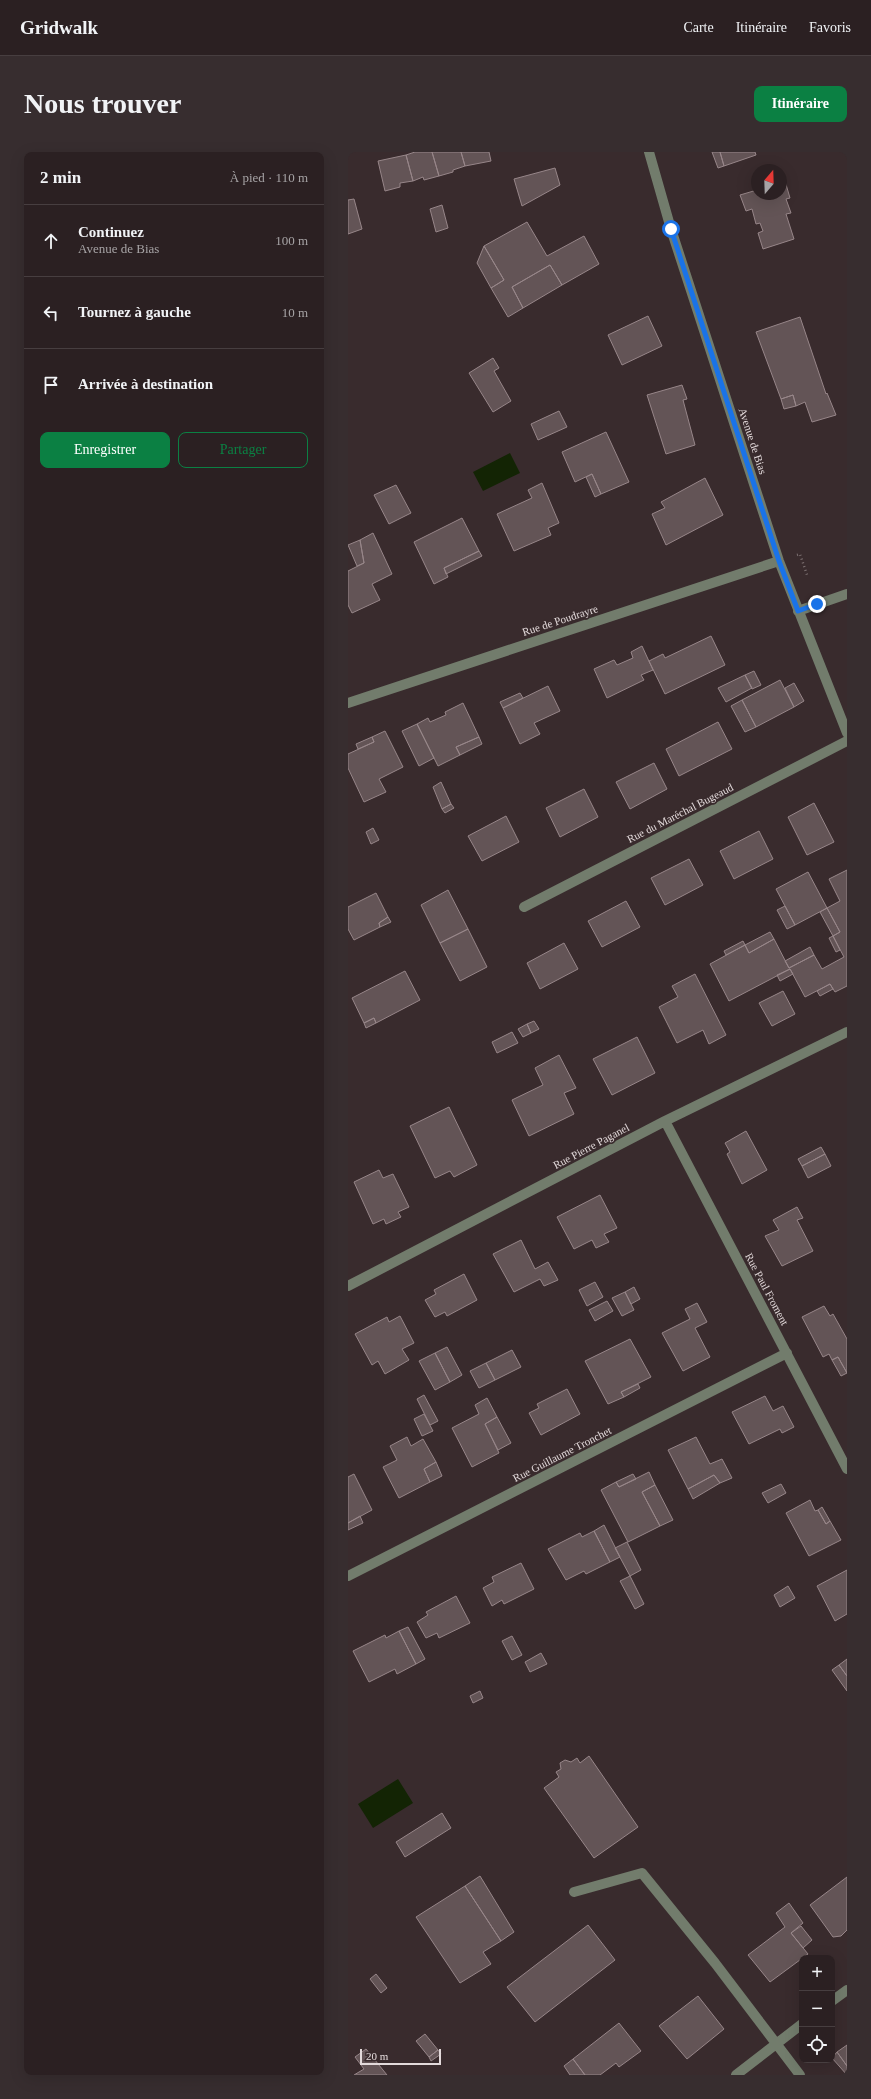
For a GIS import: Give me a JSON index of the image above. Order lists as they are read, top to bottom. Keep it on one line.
{"streets":{"street":["Avenue de Bias","Rue de Poudrayre","Rue du Maréchal Bugeaud","Rue Pierre Paganel","Rue Paul Froment","Rue Guillaume Tronchet"]},"crossings":[["Avenue de Bias","Rue de Poudrayre"],["Rue Pierre Paganel","Rue Paul Froment"],["Rue Paul Froment","Rue Guillaume Tronchet"]],"scale_bar":"20 m","north":"top","page":{"header":"Gridwalk","nav":["Carte","Itinéraire","Favoris"],"buttons":["Itinéraire",["Enregistrer","Partager"]],"title":"Nous trouver","heading":["2 min","À pied · 110 m"],"list":[["Continuez","Avenue de Bias","100 m"],["Tournez à gauche","10 m"],"Arrivée à destination"],"map_buttons":["+","−"],"scale":"20 m"}}
